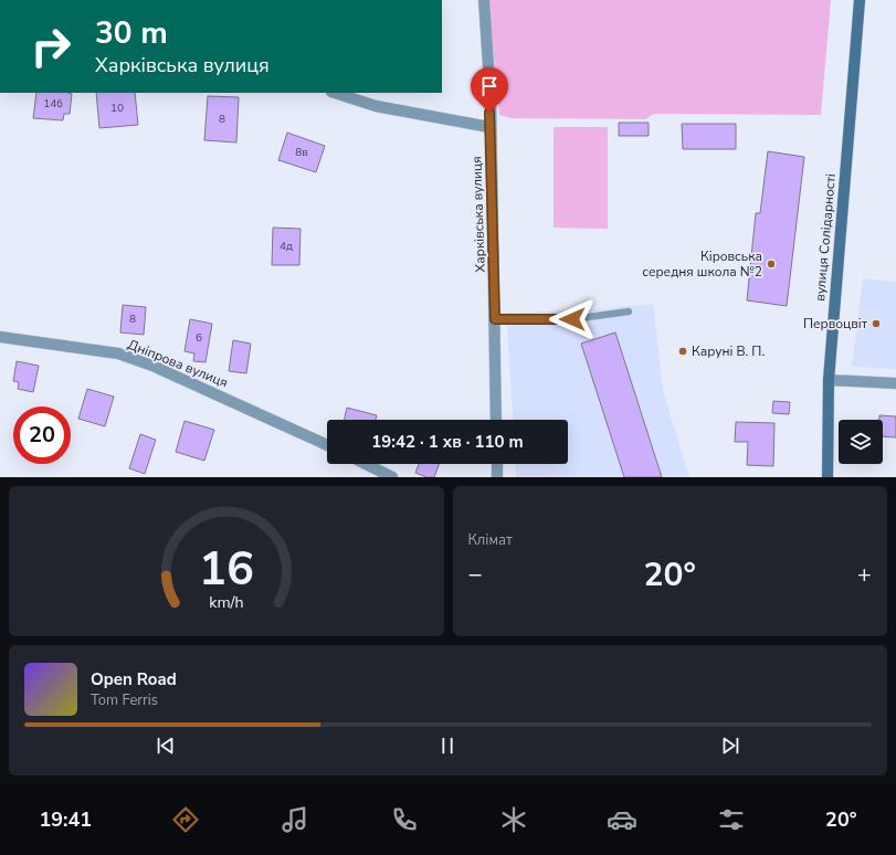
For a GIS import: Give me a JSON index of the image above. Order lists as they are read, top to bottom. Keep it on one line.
{"streets":{"main road":["вулиця Солідарності"],"street":["Харківська вулиця","Дніпрова вулиця"]},"places":["Кіровська середня школа №2","Первоцвіт","Каруні В. П."],"house_numbers":["14б","10","8","8в","4д","8","6"],"page":{"turn":["30 m","Харківська вулиця"],"limit":"20","trip":"19:42 · 1 хв · 110 m","tile":"Клімат","heat":["−","20°","+"],"song":["Open Road","Tom Ferris"],"tabs":["19:41","20°"],"gauge":["16","km/h"]}}
